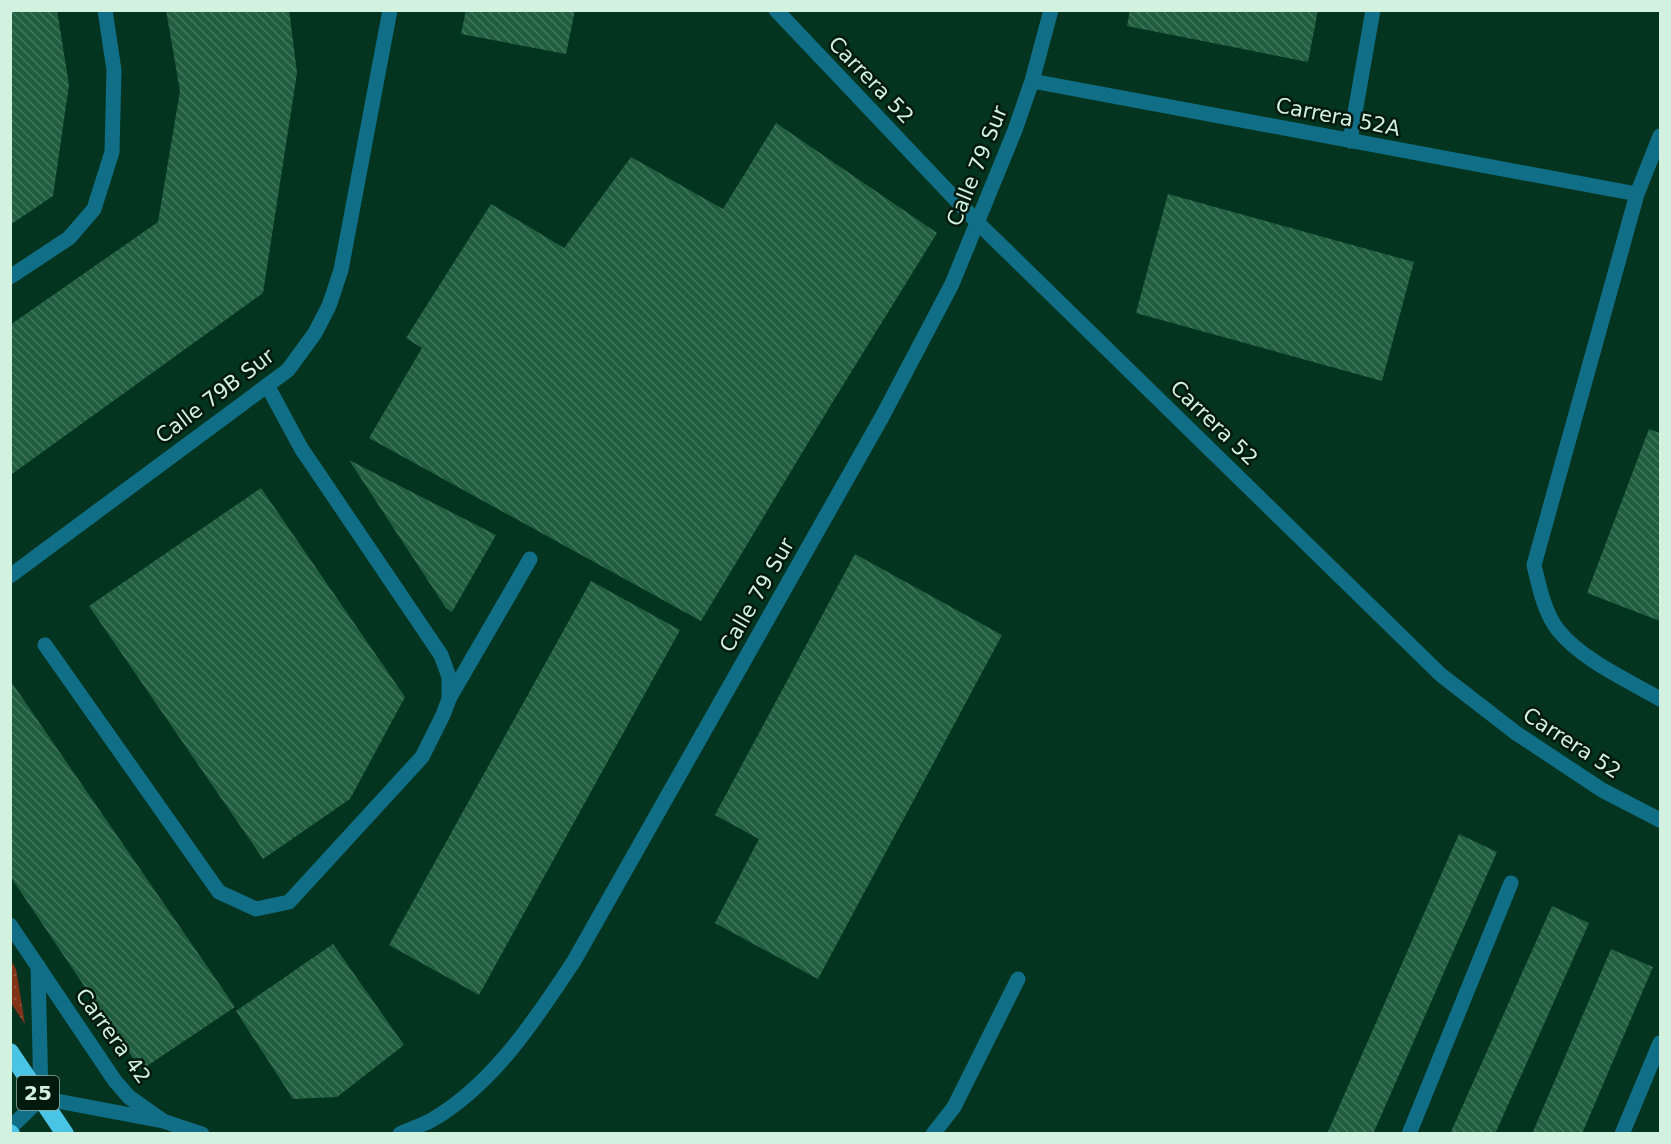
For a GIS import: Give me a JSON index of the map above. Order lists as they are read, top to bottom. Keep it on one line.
{"streets":{"highway":["25"],"street":["Carrera 52","Carrera 52A","Calle 79 Sur","Calle 79B Sur","Carrera 42"]},"crossings":[["Carrera 52","Calle 79 Sur"],["Carrera 52A","Calle 79 Sur"],["Carrera 42","25"]]}
